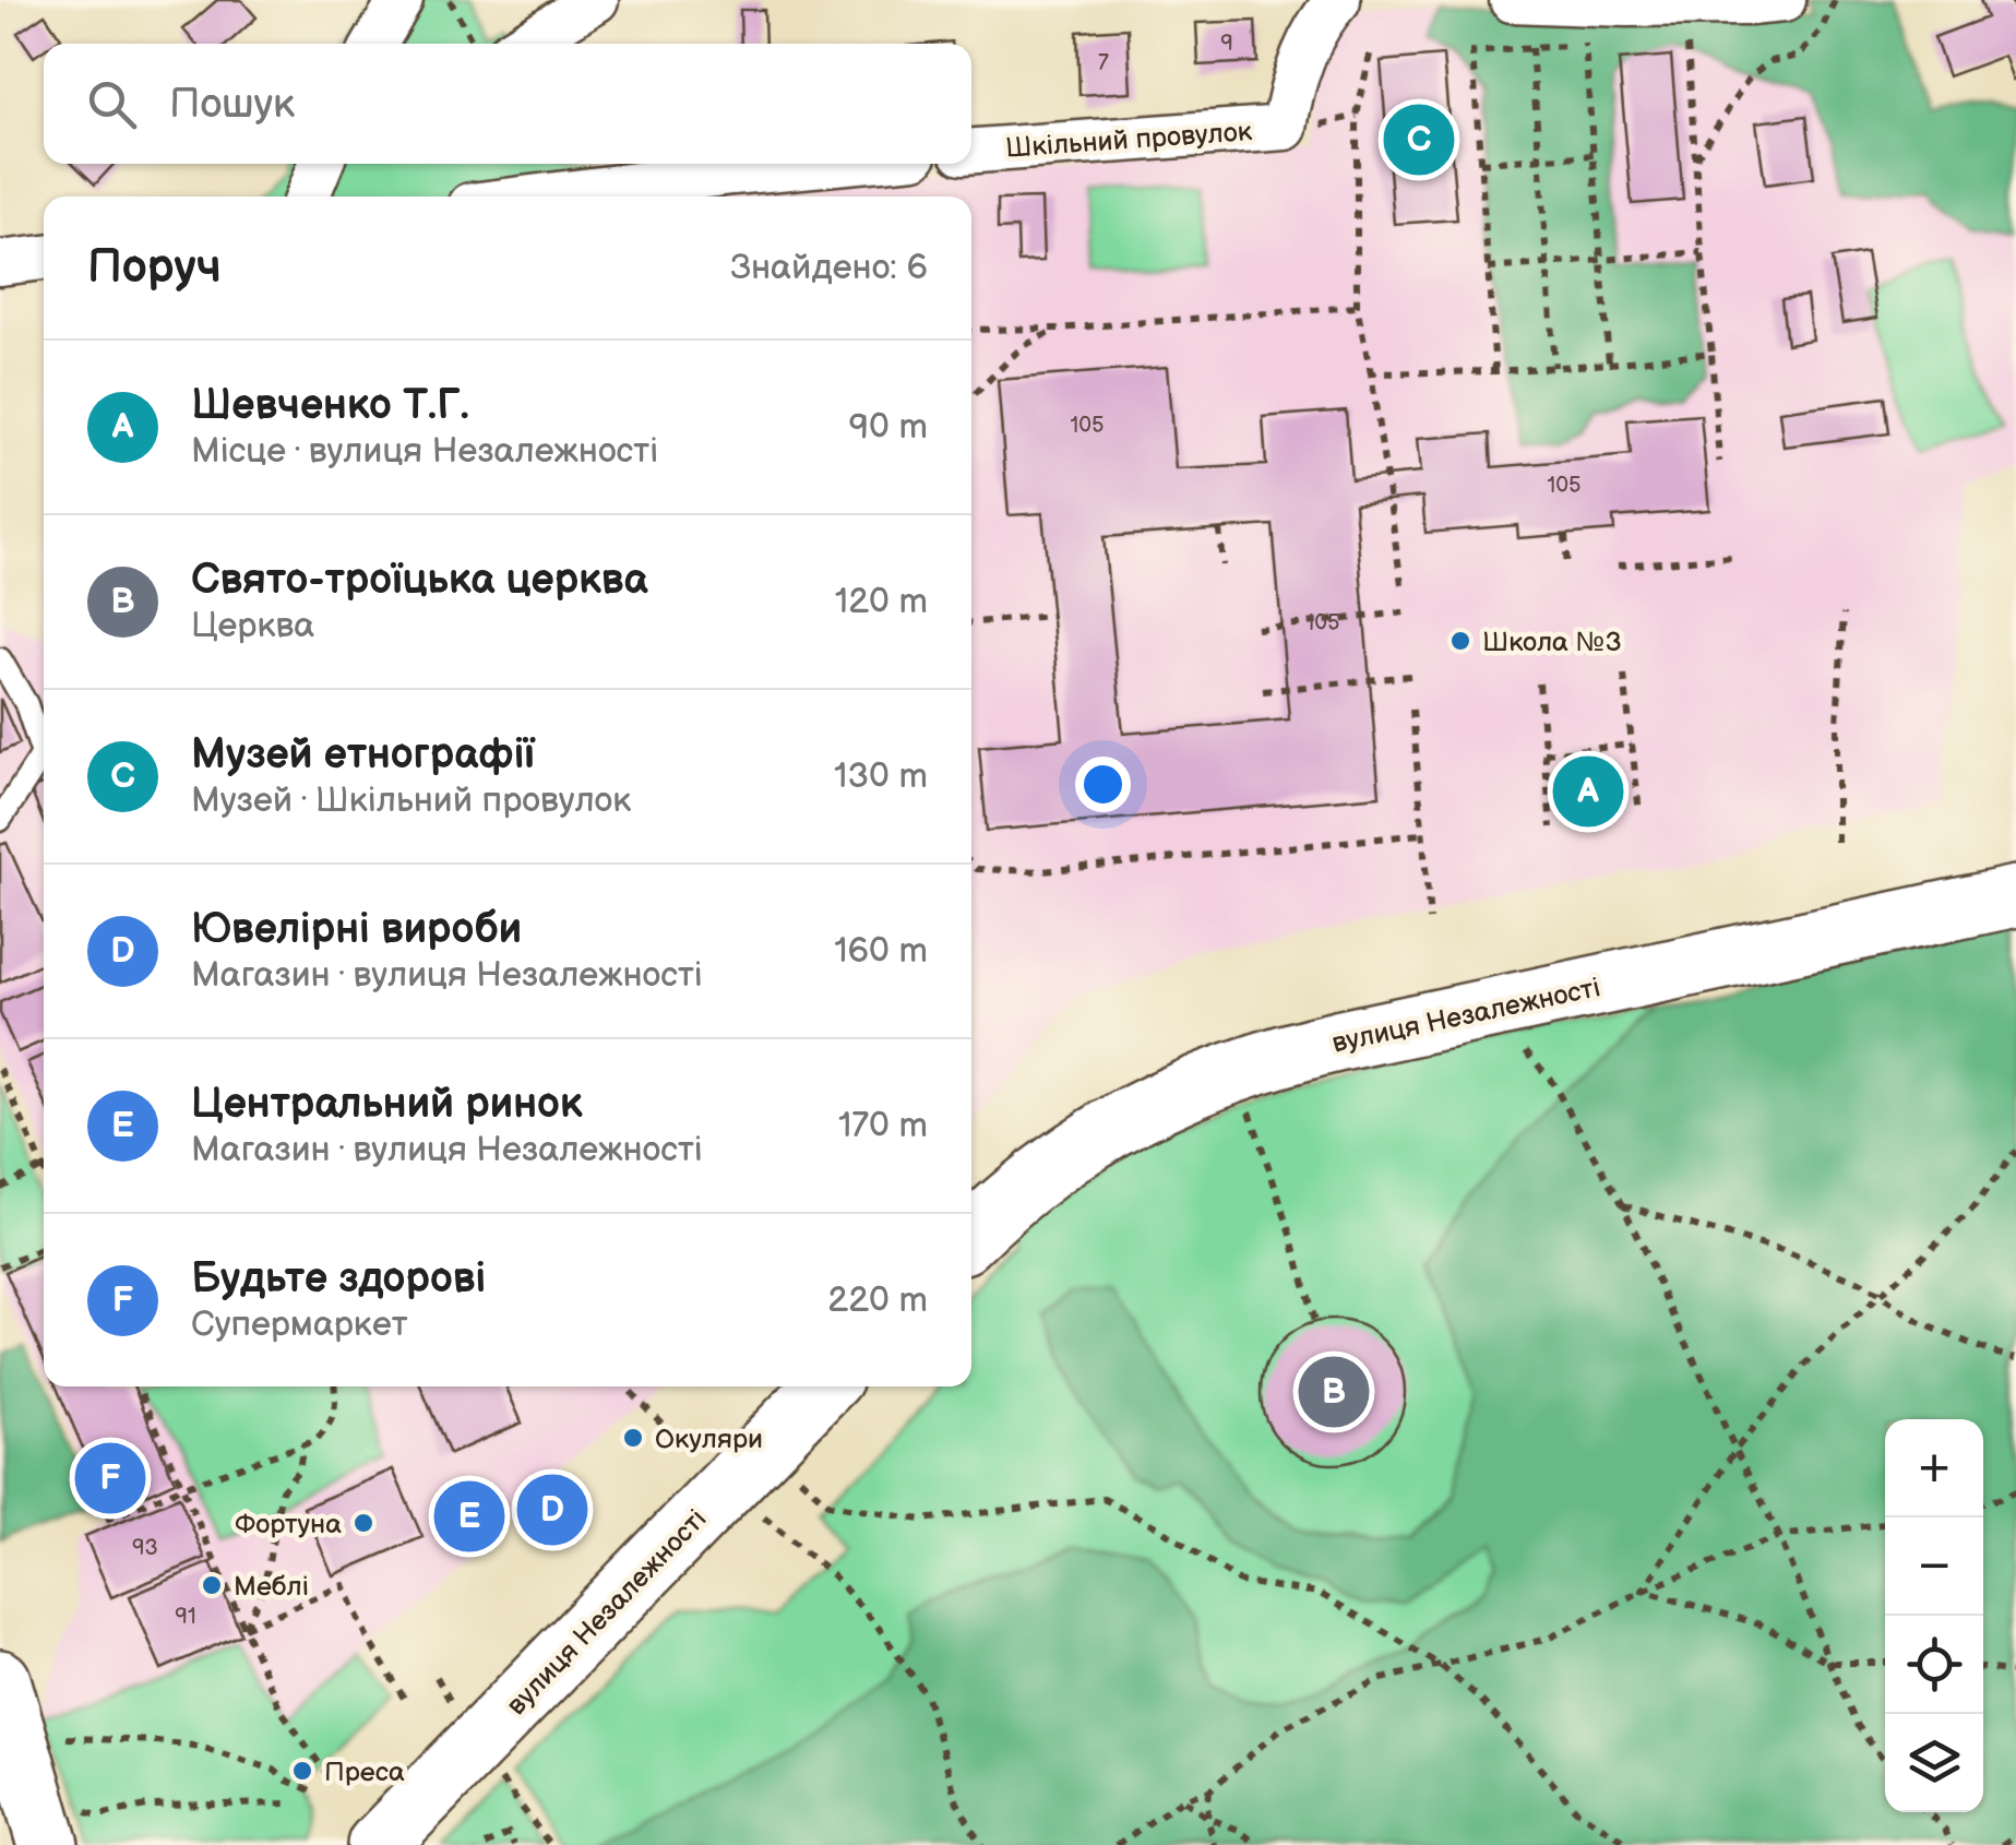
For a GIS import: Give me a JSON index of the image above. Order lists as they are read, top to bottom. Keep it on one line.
{"streets":{"main road":["вулиця Незалежності"],"street":["Шкільний провулок"]},"places":["Школа №3","Окуляри","Фортуна","Меблі","Преса"],"house_numbers":["9","7","105","105","105","93","91"],"page":{"search":"Пошук","pins":["C","A","B","F","D","E"],"heading":["Поруч","Знайдено: 6"],"list":[{"mark":"A","name":"Шевченко Т.Г.","note":"Місце · вулиця Незалежності","value":"90 m"},{"mark":"B","name":"Свято-троїцька церква","note":"Церква","value":"120 m"},{"mark":"C","name":"Музей етнографії","note":"Музей · Шкільний провулок","value":"130 m"},{"mark":"D","name":"Ювелірні вироби","note":"Магазин · вулиця Незалежності","value":"160 m"},{"mark":"E","name":"Центральний ринок","note":"Магазин · вулиця Незалежності","value":"170 m"},{"mark":"F","name":"Будьте здорові","note":"Супермаркет","value":"220 m"}],"map_buttons":["+","−"]}}
